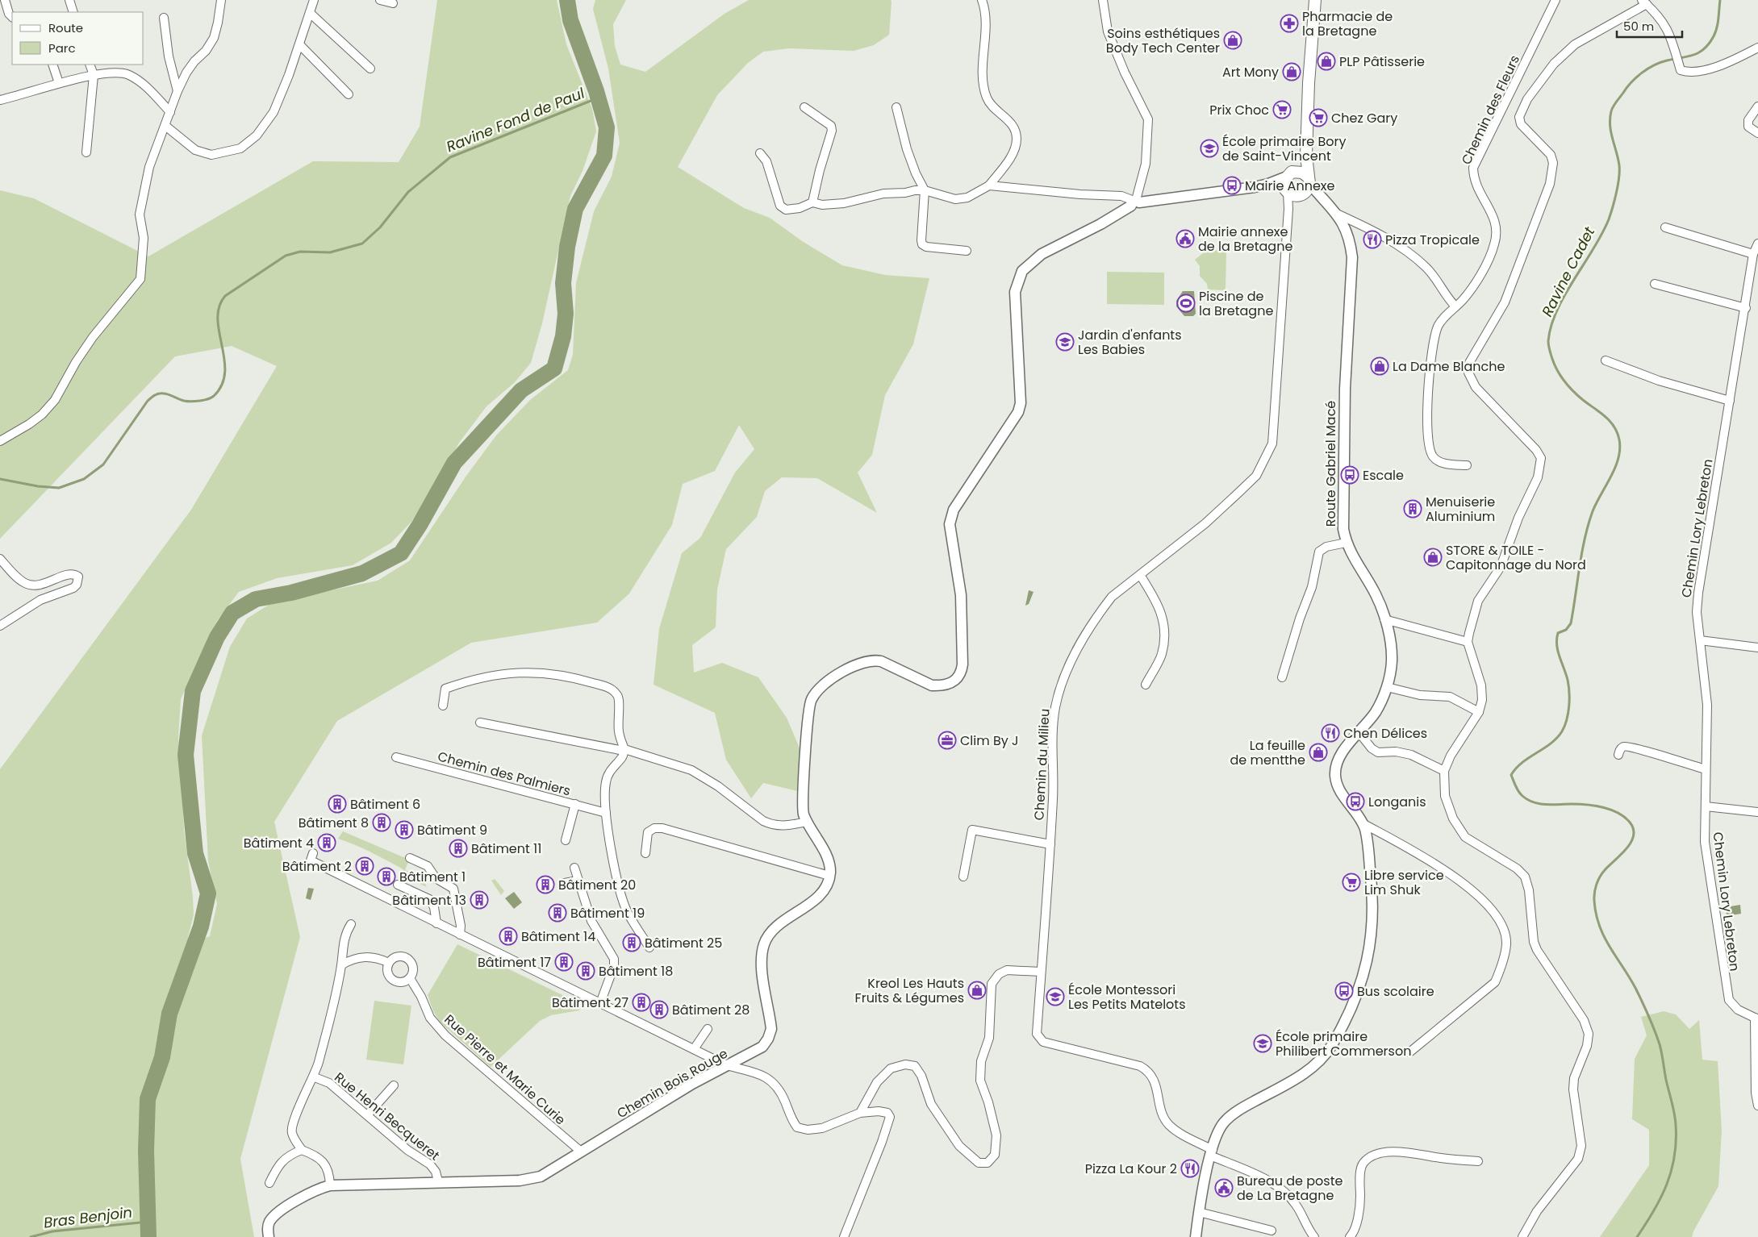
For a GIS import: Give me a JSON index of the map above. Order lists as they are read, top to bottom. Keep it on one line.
{"streets":{"street":["Chemin des Fleurs","Route Gabriel Macé","Chemin Lory Lebreton","Chemin du Milieu","Chemin des Palmiers","Rue Pierre et Marie Curie","Chemin Bois Rouge","Rue Henri Becqueret"]},"crossings":[["Route Gabriel Macé","Chemin du Milieu"],["Rue Pierre et Marie Curie","Chemin Bois Rouge"],["Chemin Bois Rouge","Rue Henri Becqueret"]],"water":["Ravine Fond de Paul","Ravine Cadet","Bras Benjoin"],"places":{"pharmacy":["Pharmacie de la Bretagne"],"shop":["Soins esthétiques Body Tech Center","PLP Pâtisserie","Art Mony","La Dame Blanche","STORE & TOILE - Capitonnage du Nord","La feuille de mentthe","Kreol Les Hauts Fruits & Légumes"],"supermarket":["Prix Choc","Chez Gary","Libre service Lim Shuk"],"school or university":["École primaire Bory de Saint-Vincent","Jardin d'enfants Les Babies","École Montessori Les Petits Matelots","École primaire Philibert Commerson"],"bus stop":["Mairie Annexe","Escale","Longanis","Bus scolaire"],"public building":["Mairie annexe de la Bretagne","Bureau de poste de La Bretagne"],"restaurant":["Pizza Tropicale","Chen Délices","Pizza La Kour 2"],"sports":["Piscine de la Bretagne"],"building":["Menuiserie Aluminium","Bâtiment 6","Bâtiment 8","Bâtiment 9","Bâtiment 4","Bâtiment 11","Bâtiment 2","Bâtiment 1","Bâtiment 20","Bâtiment 13","Bâtiment 19","Bâtiment 14","Bâtiment 25","Bâtiment 17","Bâtiment 18","Bâtiment 27","Bâtiment 28"],"office":["Clim By J"]},"legend":["Route","Parc"],"scale_bar":"50 m"}
